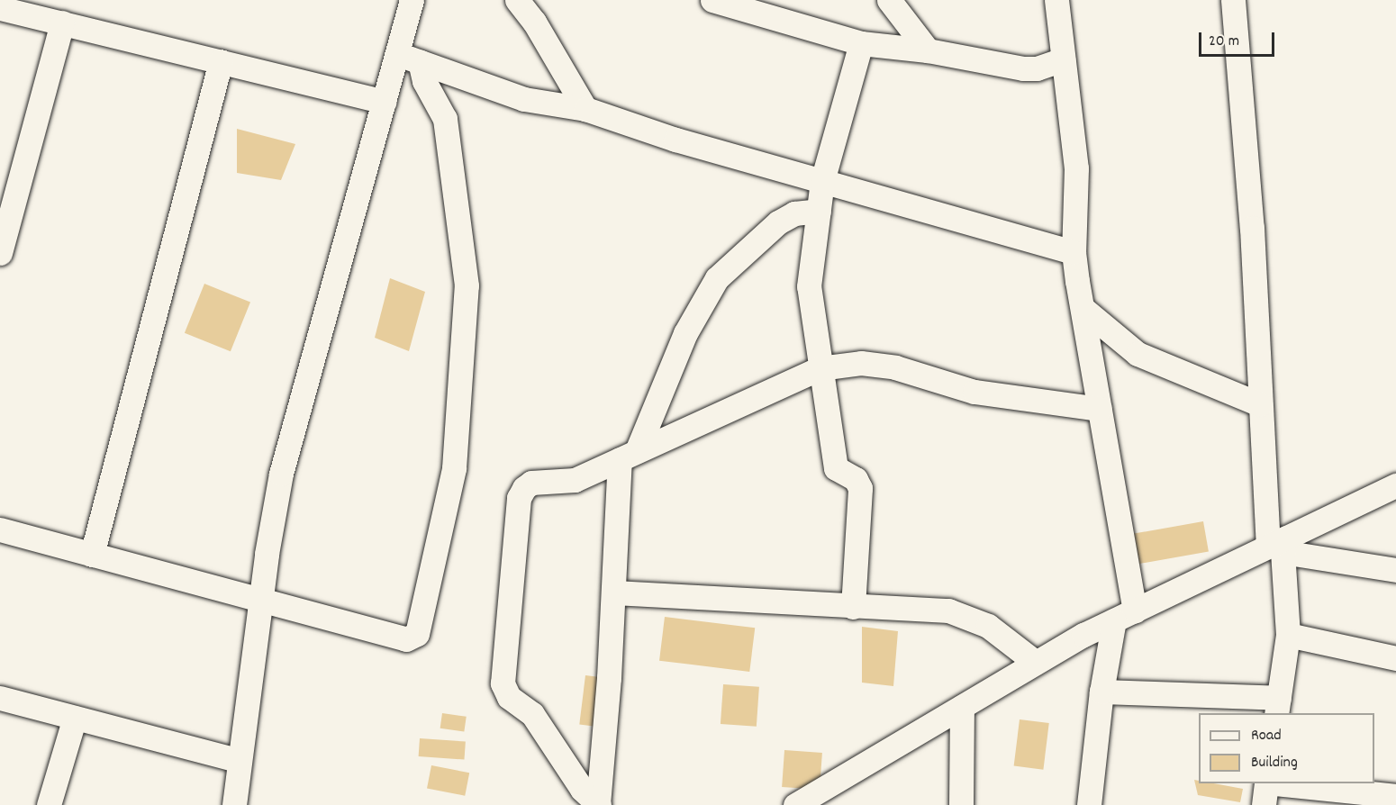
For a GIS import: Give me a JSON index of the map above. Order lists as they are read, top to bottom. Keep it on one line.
{"legend":["Road","Building"],"scale_bar":"20 m"}
